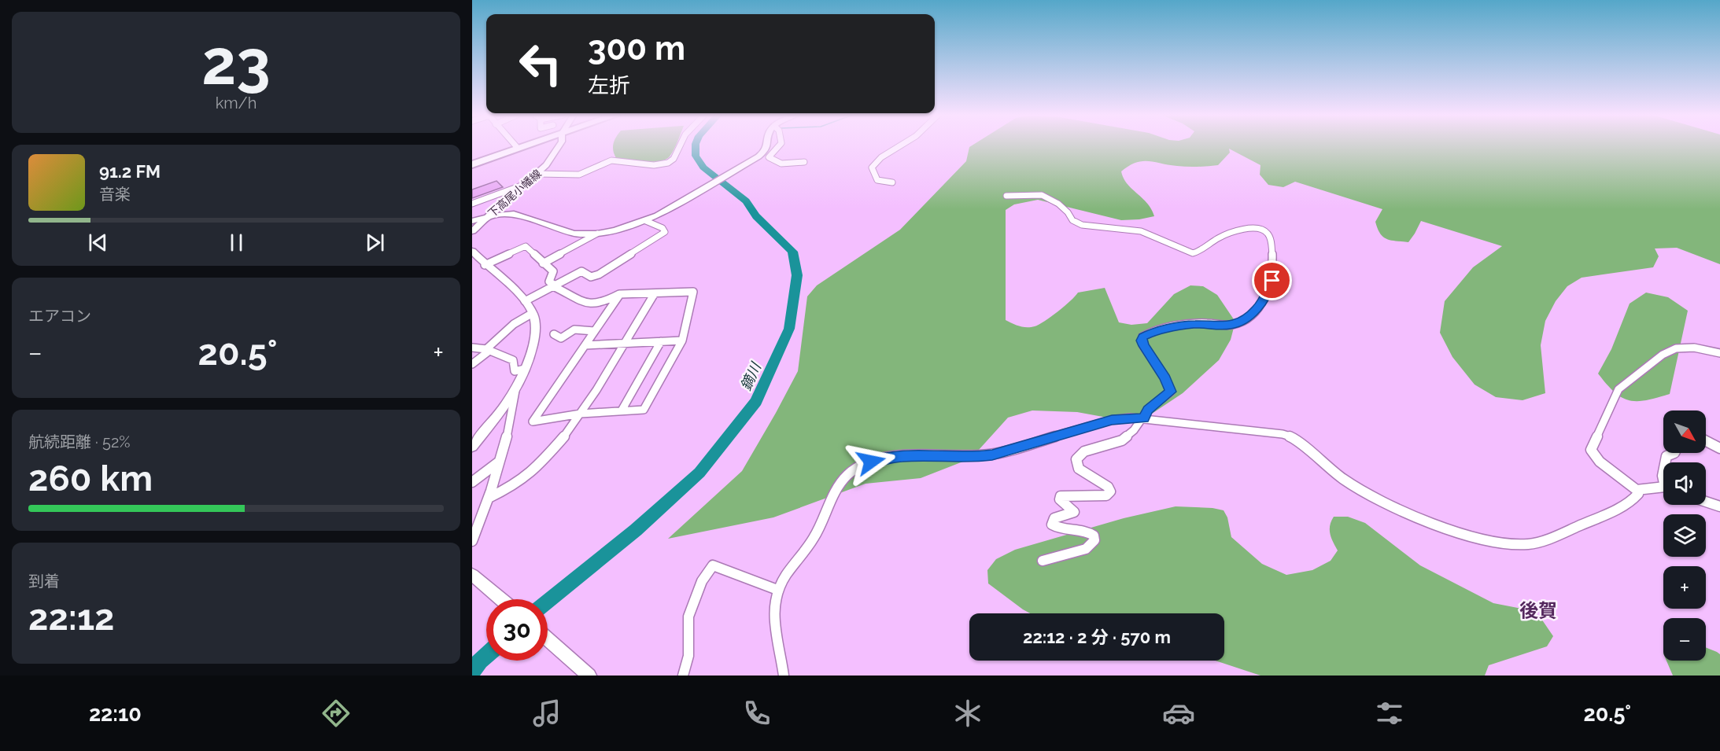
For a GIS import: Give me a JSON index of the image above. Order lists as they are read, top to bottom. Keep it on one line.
{"streets":{"main road":["下高尾小幡線"]},"districts":["後賀"],"water":["鏑川"],"north":"bottom right","page":{"tile":[["23","km/h"],"エアコン",["航続距離 · 52%","260 km"],["到着","22:12"]],"turn":["300 m","左折"],"song":["91.2 FM","音楽"],"heat":["−","20.5°","+"],"map_buttons":["+","−"],"limit":"30","trip":"22:12 · 2 分 · 570 m","tabs":["22:10","20.5°"]}}
